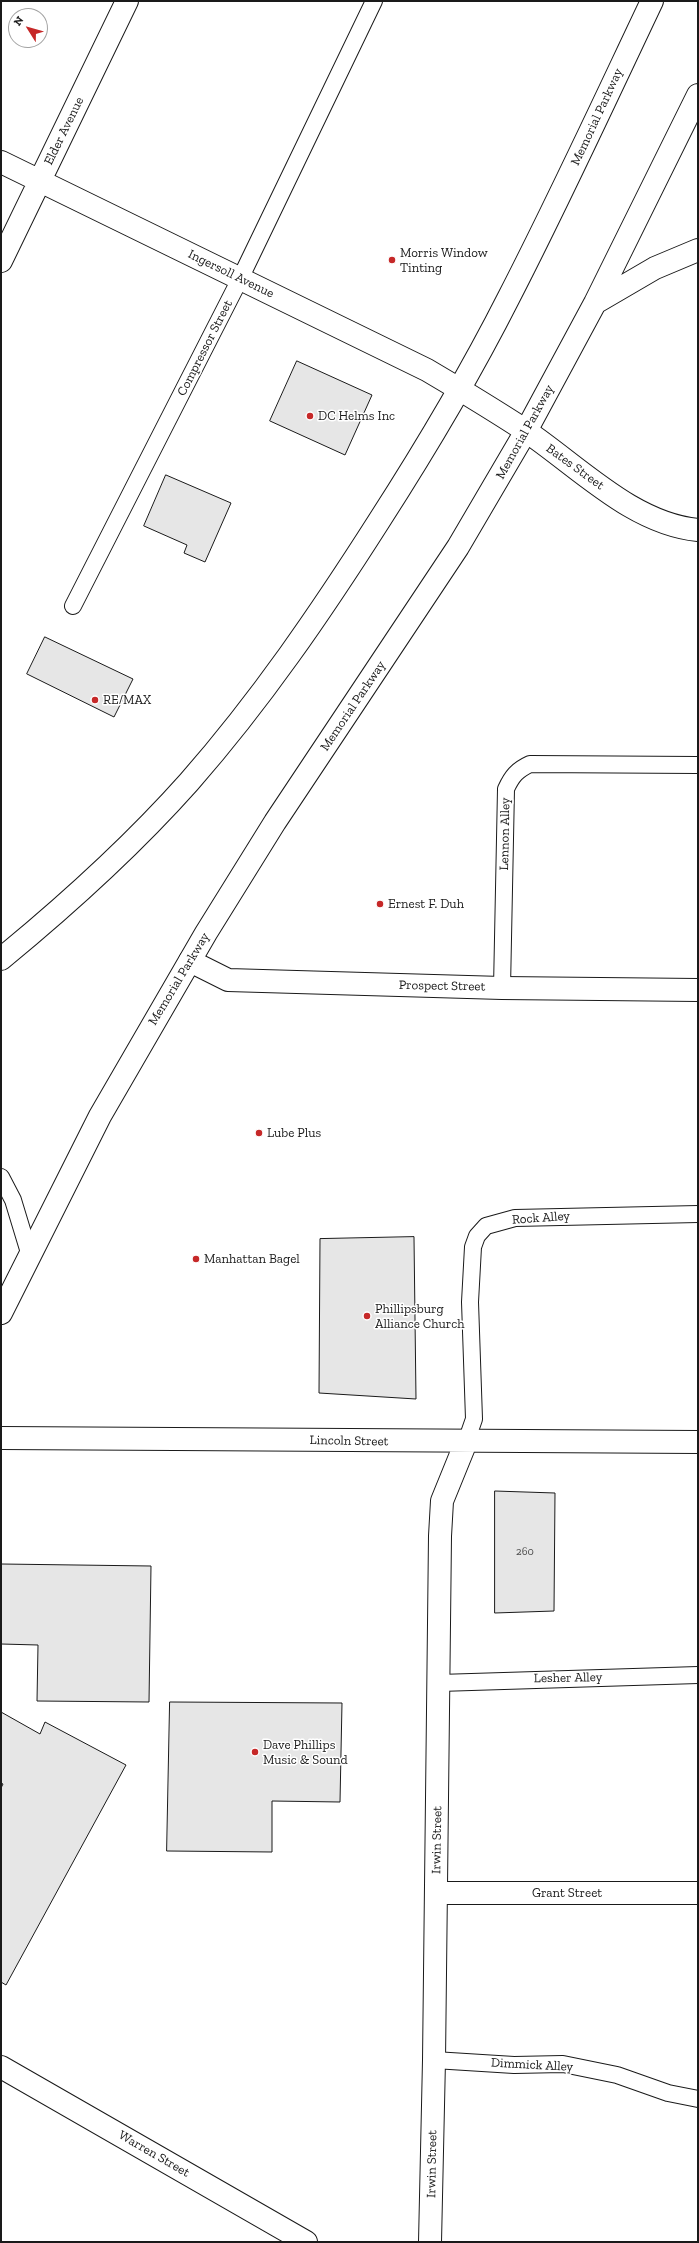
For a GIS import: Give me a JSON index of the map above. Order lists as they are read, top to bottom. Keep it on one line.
{"streets":{"main road":["Memorial Parkway","Elder Avenue","Ingersoll Avenue","Bates Street","Prospect Street","Lincoln Street","Irwin Street","Grant Street","Warren Street"],"lane":["Compressor Street","Lennon Alley","Rock Alley","Lesher Alley","Dimmick Alley"]},"crossings":[["Memorial Parkway","Ingersoll Avenue"],["Memorial Parkway","Bates Street"],["Memorial Parkway","Prospect Street"],["Elder Avenue","Ingersoll Avenue"],["Ingersoll Avenue","Compressor Street"],["Ingersoll Avenue","Bates Street"],["Lennon Alley","Prospect Street"],["Rock Alley","Lincoln Street"],["Rock Alley","Irwin Street"],["Lincoln Street","Irwin Street"],["Lesher Alley","Irwin Street"],["Irwin Street","Grant Street"],["Irwin Street","Dimmick Alley"]],"places":["Morris Window Tinting","DC Helms Inc","RE/MAX","Ernest F. Duh","Lube Plus","Manhattan Bagel","Phillipsburg Alliance Church","Dave Phillips Music & Sound"],"house_numbers":["260"],"north":"top left"}
